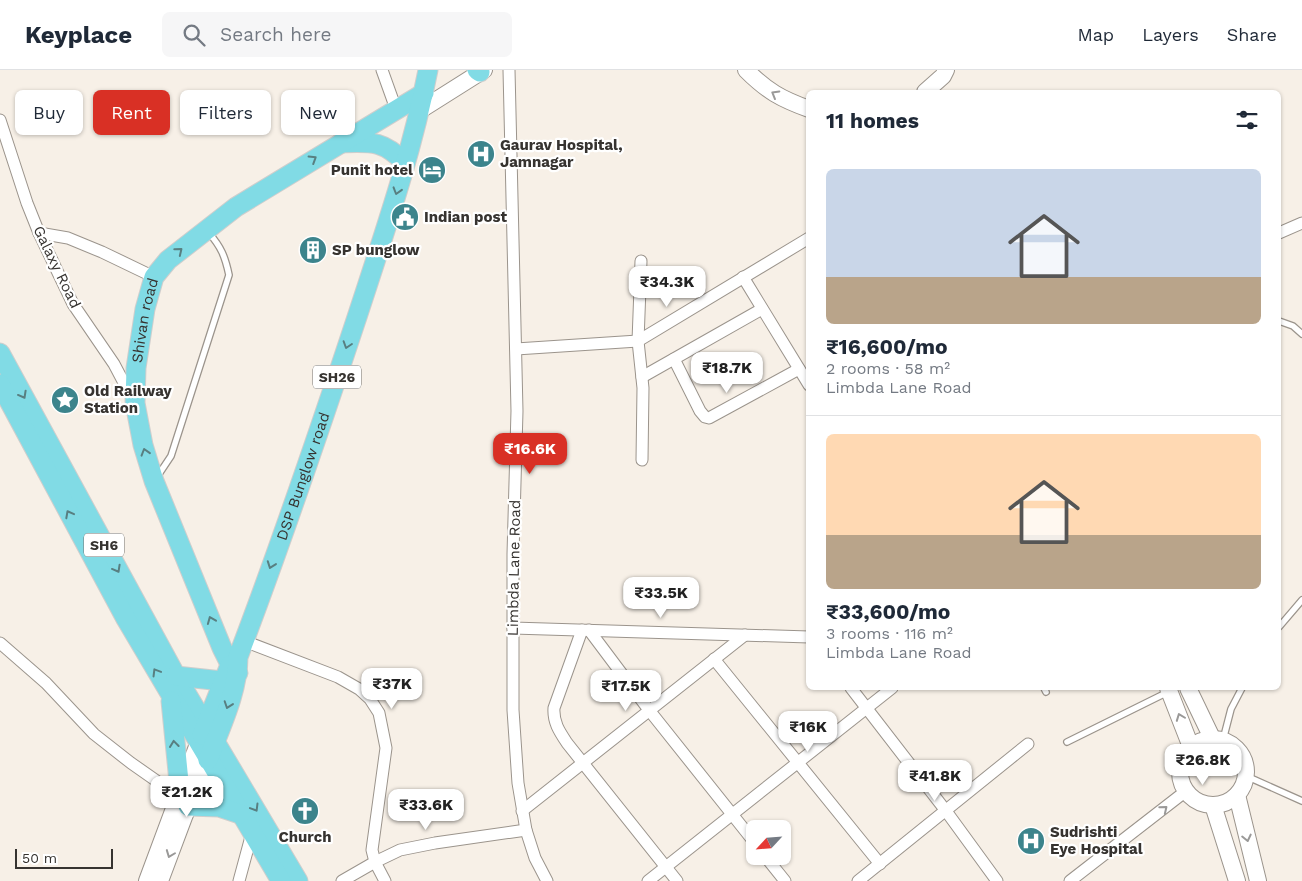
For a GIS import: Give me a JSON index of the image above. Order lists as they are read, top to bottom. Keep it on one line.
{"streets":{"main road":["Shivan road","SH26","DSP Bunglow road","SH6"],"street":["Galaxy Road","Limbda Lane Road"]},"crossings":[["Galaxy Road","Shivan road"],["Shivan road","SH26"],["Shivan road","DSP Bunglow road"],["SH26","DSP Bunglow road"],["DSP Bunglow road","SH6"]],"one_way":["DSP Bunglow road"],"places":{"hospital":["Gaurav Hospital, Jamnagar","Sudrishti Eye Hospital"],"hotel":["Punit hotel"],"public building":["Indian post"],"building":["SP bunglow"],"place":["Old Railway Station"],"church":["Church"]},"scale_bar":"50 m","north":"bottom left","page":{"header":"Keyplace","search":"Search here","nav":["Map","Layers","Share"],"chip":["Buy","Rent","Filters","New"],"heading":"11 homes","list":[{"name":"₹16,600/mo","note":"2 rooms · 58 m² · Limbda Lane Road"},{"name":"₹33,600/mo","note":"3 rooms · 116 m² · Limbda Lane Road"}],"price":["₹34.3K","₹18.7K","₹16.6K","₹33.5K","₹37K","₹17.5K","₹16K","₹26.8K","₹41.8K","₹21.2K","₹33.6K"],"scale":"50 m"}}
